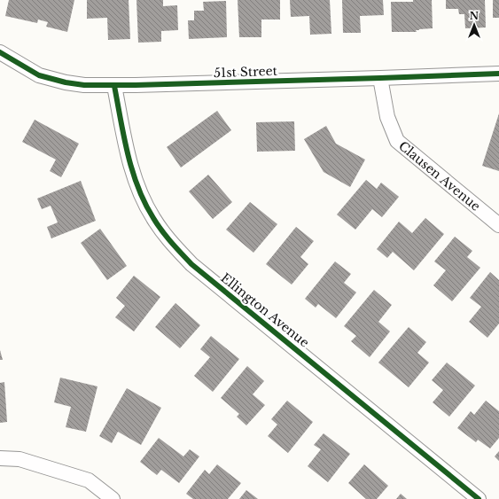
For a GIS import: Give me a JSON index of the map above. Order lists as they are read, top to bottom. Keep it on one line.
{"streets":{"street":["51st Street","Clausen Avenue","Ellington Avenue"]},"crossings":[["51st Street","Clausen Avenue"],["51st Street","Ellington Avenue"]],"north":"top"}
